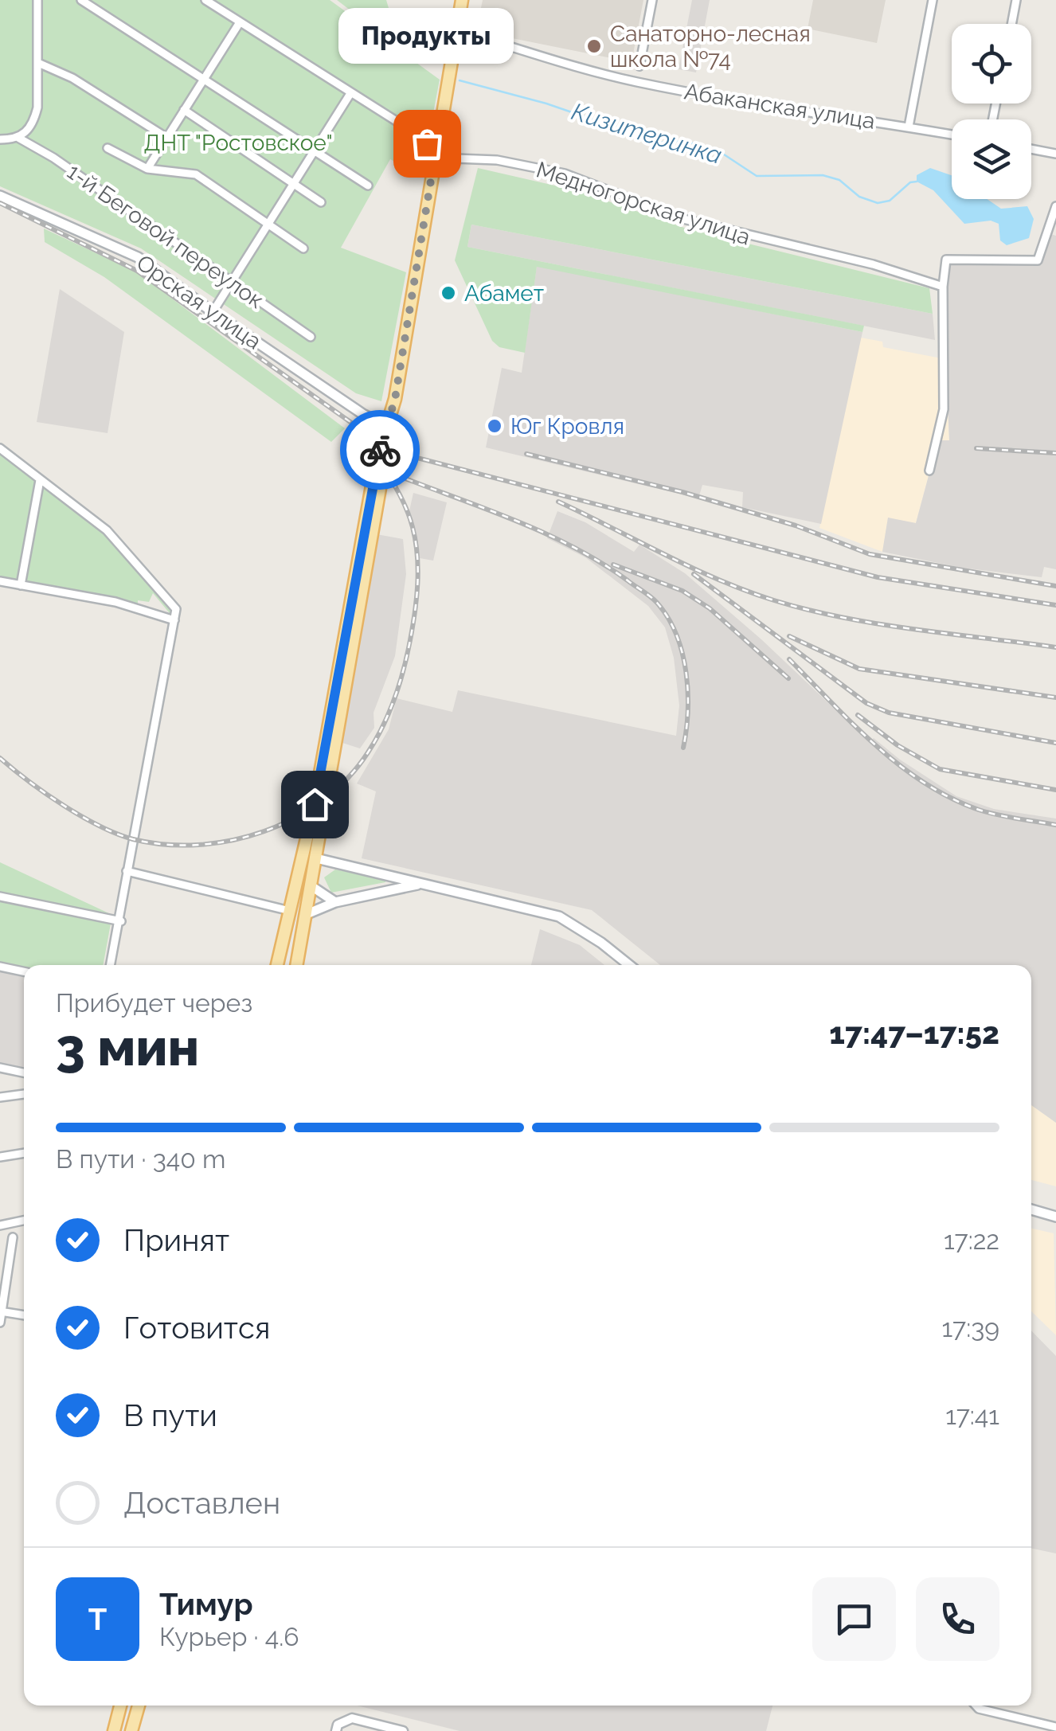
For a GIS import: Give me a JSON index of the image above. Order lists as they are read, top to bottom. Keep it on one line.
{"streets":{"main road":["Орская улица"],"street":["Абаканская улица","Медногорская улица","1-й Беговой переулок"]},"water":["Кизитеринка"],"parks":["ДНТ \"Ростовское\""],"places":["Санаторно-лесная школа №74","Продукты","Абамет","Юг Кровля"],"page":{"bubble":"Продукты","heading":["3 мин","Прибудет через","17:47–17:52"],"panel":["Тимур","Курьер · 4.6"],"bar":"В пути · 340 m","list":[["Принят","17:22"],["Готовится","17:39"],["В пути","17:41"],"Доставлен"],"round":"Т"}}
